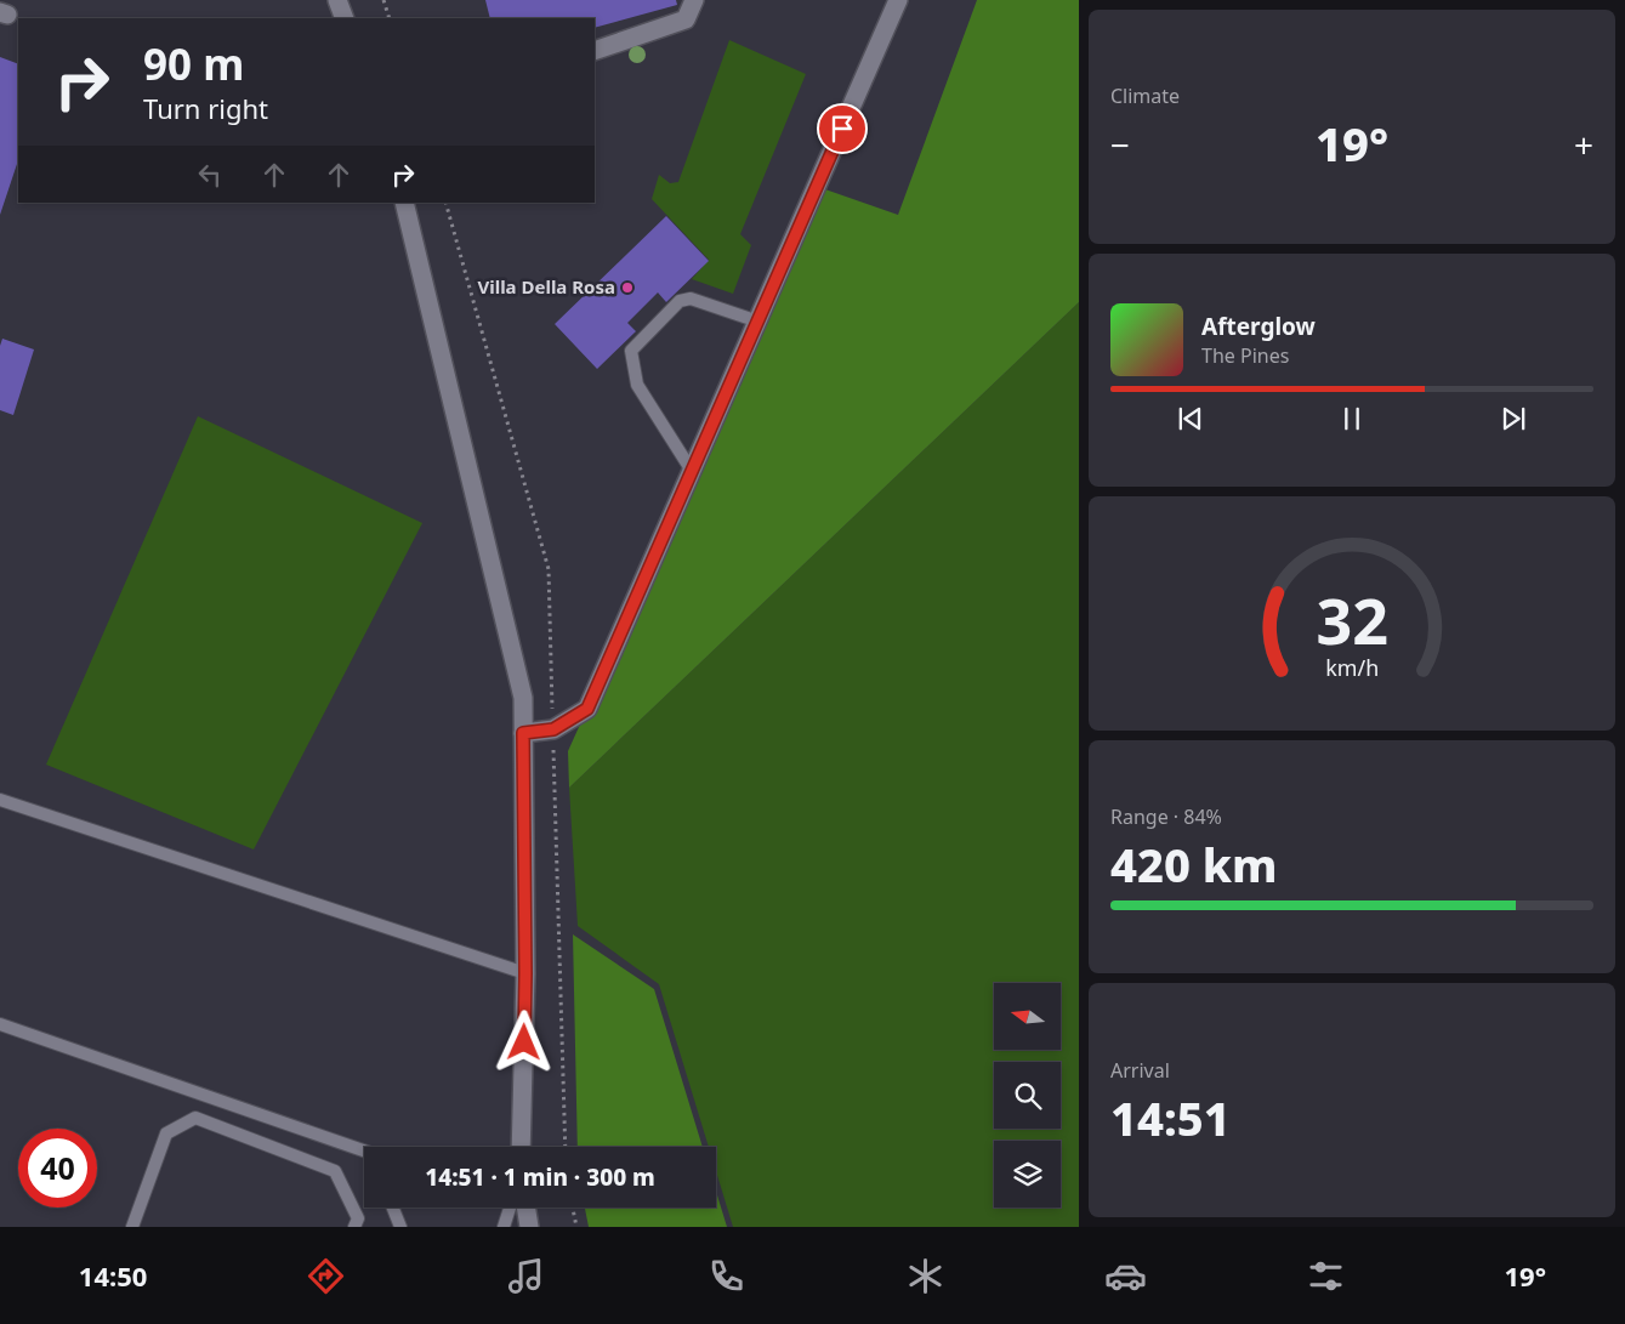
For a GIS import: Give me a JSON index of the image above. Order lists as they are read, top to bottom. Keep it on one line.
{"places":["Villa Della Rosa"],"north":"left","page":{"tile":["Climate",["Range · 84%","420 km"],["Arrival","14:51"]],"turn":["90 m","Turn right"],"heat":["−","19°","+"],"song":["Afterglow","The Pines"],"limit":"40","trip":"14:51 · 1 min · 300 m","tabs":["14:50","19°"],"gauge":["32","km/h"]}}
